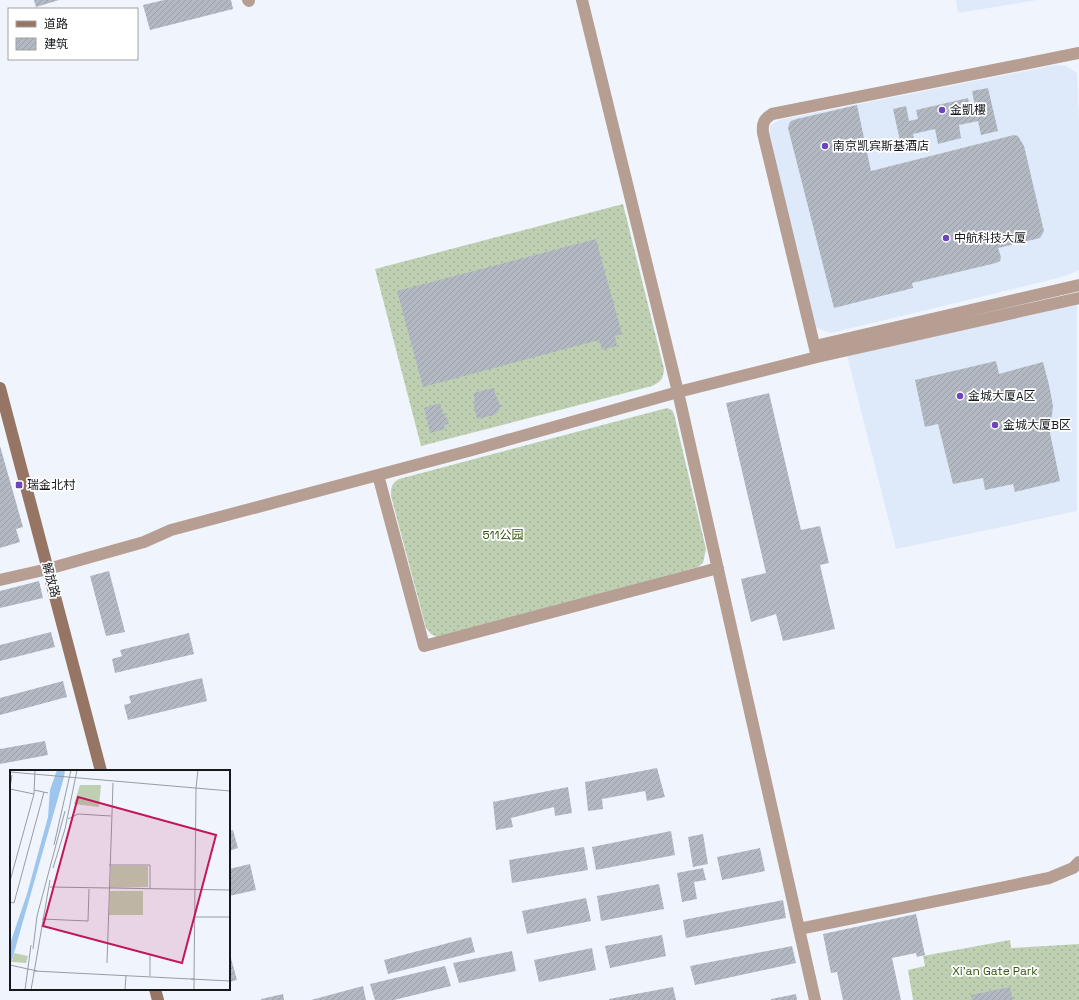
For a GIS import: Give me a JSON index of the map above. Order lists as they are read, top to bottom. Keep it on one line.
{"streets":{"street":["解放路"]},"parks":["511公园","Xi'an Gate Park"],"places":{"other":["金凱樓","南京凯宾斯基酒店","中航科技大厦","金城大厦A区","金城大厦B区"],"transit":["瑞金北村"]},"legend":["道路","建筑"]}
